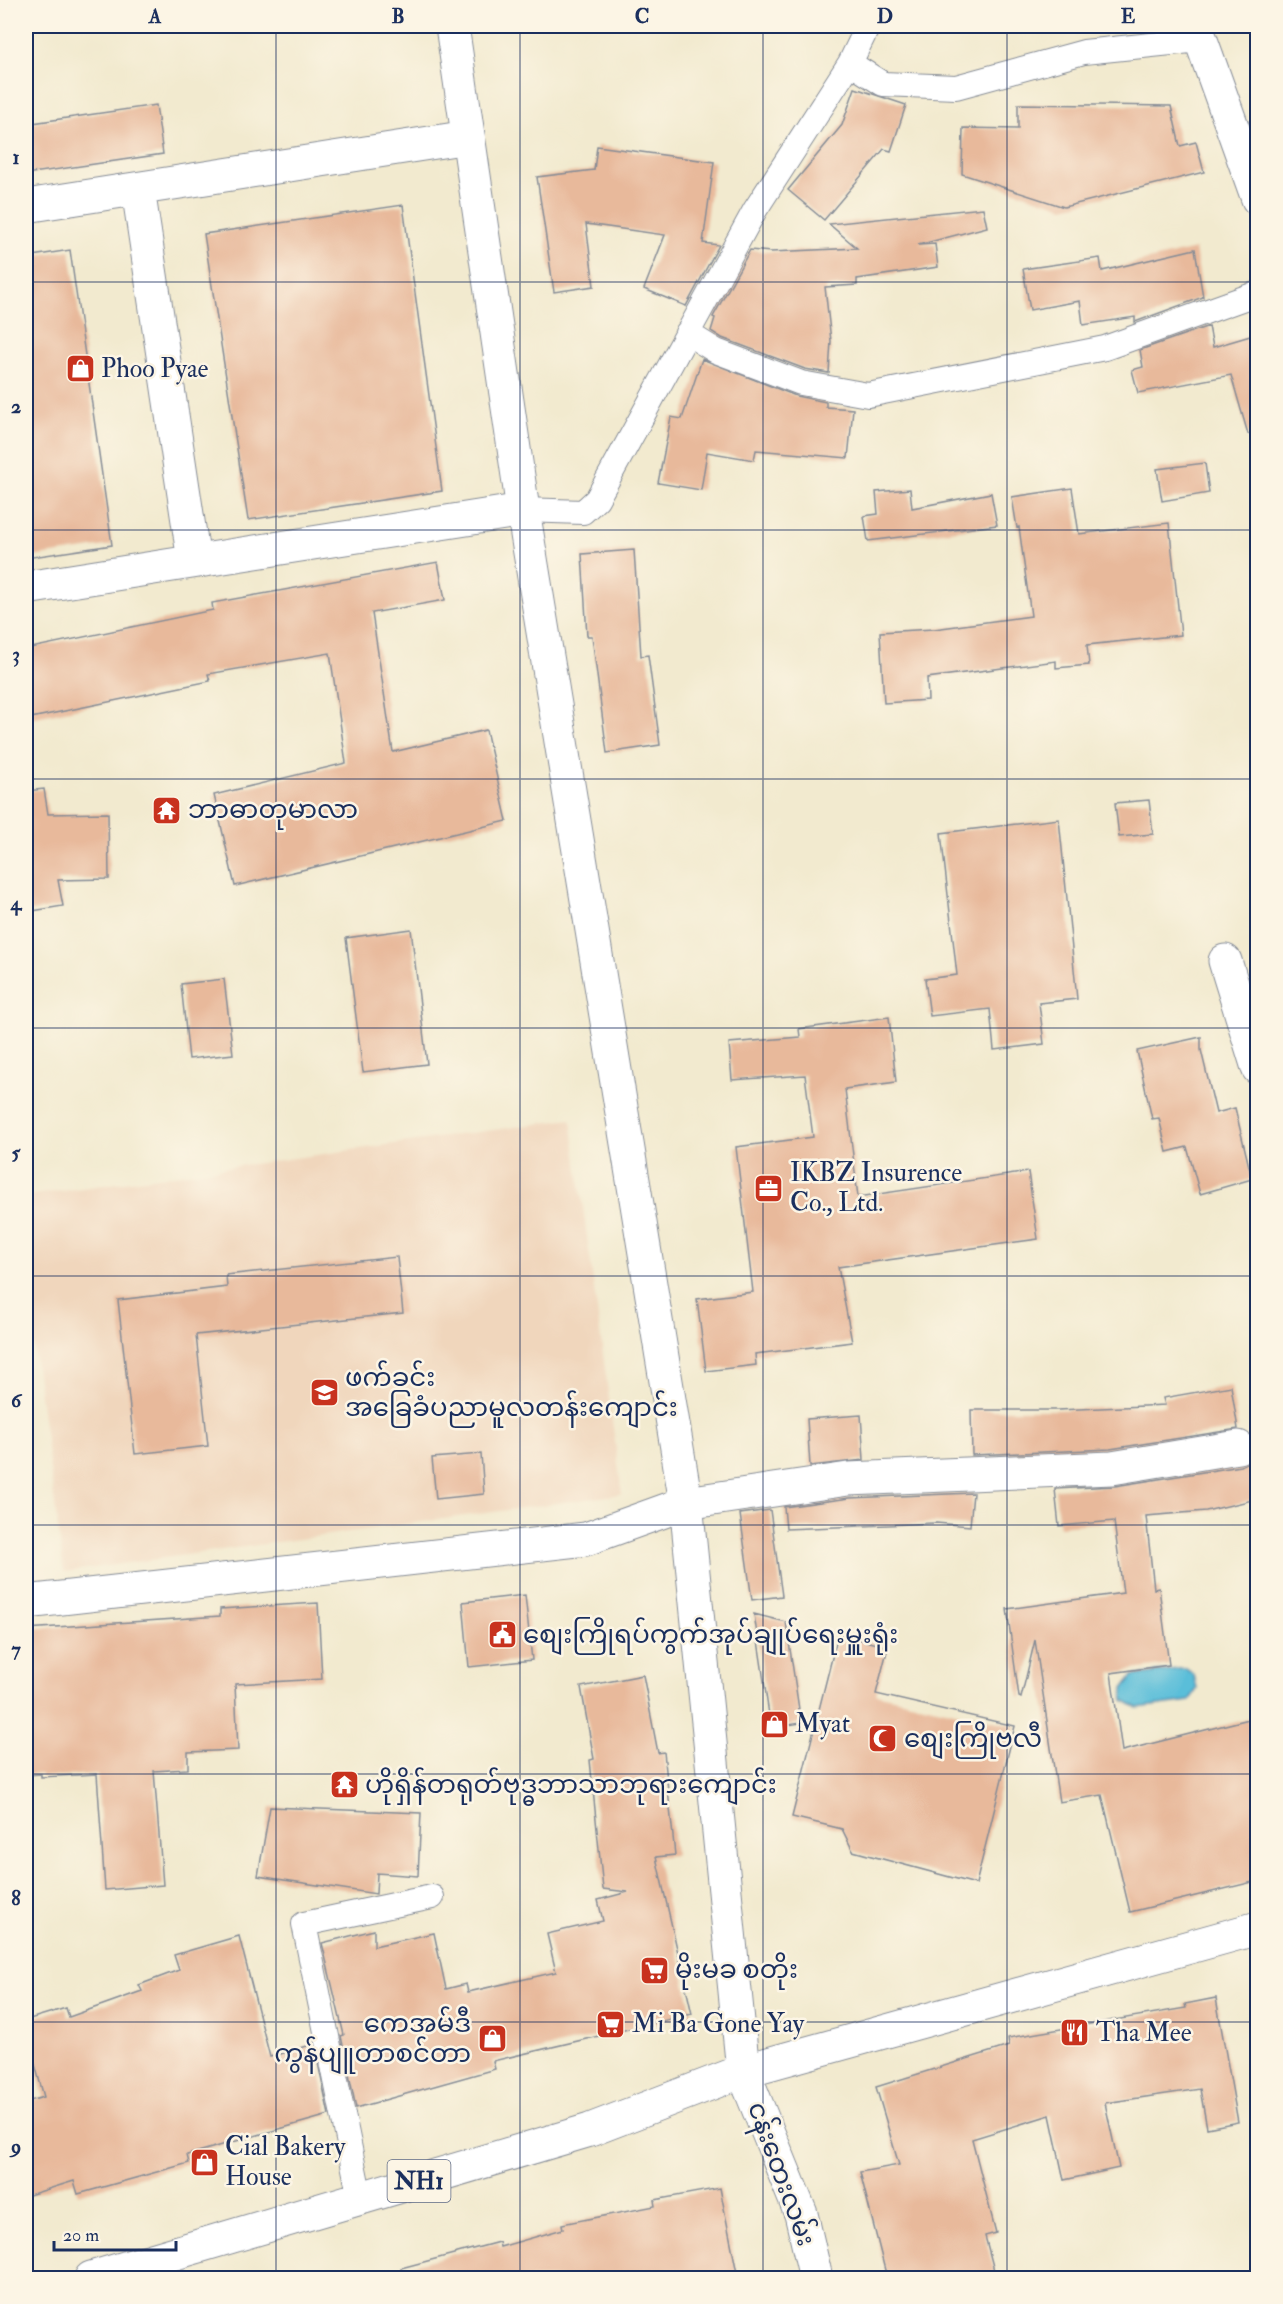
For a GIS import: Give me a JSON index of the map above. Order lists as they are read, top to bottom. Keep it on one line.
{"streets":{"main road":["ငန်းတေးလမ်း","NH1"]},"crossings":[["ငန်းတေးလမ်း","NH1"]],"places":{"shop":["Phoo Pyae","Myat","ကေအမ်ဒီ ကွန်ပျူတာစင်တာ","Cial Bakery House"],"temple":["ဘာဓာတုမာလာ","ဟိုရှိန်တရုတ်ဗုဒ္ဓဘာသာဘုရားကျောင်း"],"office":["IKBZ Insurence Co., Ltd."],"school or university":["ဖက်ခင်း အခြေခံပညာမူလတန်းကျောင်း"],"public building":["စျေးကြိုရပ်ကွက်အုပ်ချုပ်ရေးမှူးရုံး"],"mosque":["စျေးကြိုဗလီ"],"supermarket":["မိုးမခ စတိုး","Mi Ba Gone Yay"],"restaurant":["Tha Mee"]},"scale_bar":"20 m","grid":{"columns":["A","B","C","D","E"],"rows":["1","2","3","4","5","6","7","8","9"]}}
